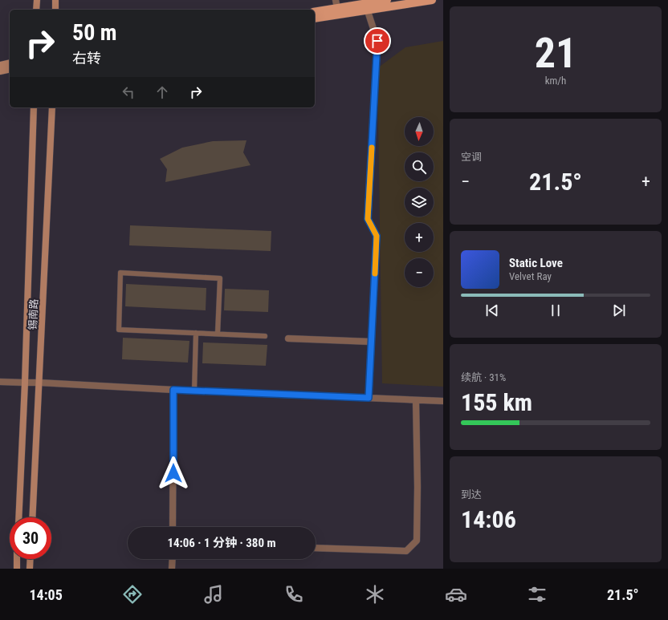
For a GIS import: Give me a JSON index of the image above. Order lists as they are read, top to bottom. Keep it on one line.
{"streets":{"street":["锡南路"]},"north":"bottom","page":{"tile":[["21","km/h"],"空调",["续航 · 31%","155 km"],["到达","14:06"]],"turn":["50 m","右转"],"map_buttons":["+","−"],"heat":["−","21.5°","+"],"song":["Static Love","Velvet Ray"],"limit":"30","trip":"14:06 · 1 分钟 · 380 m","tabs":["14:05","21.5°"]}}
